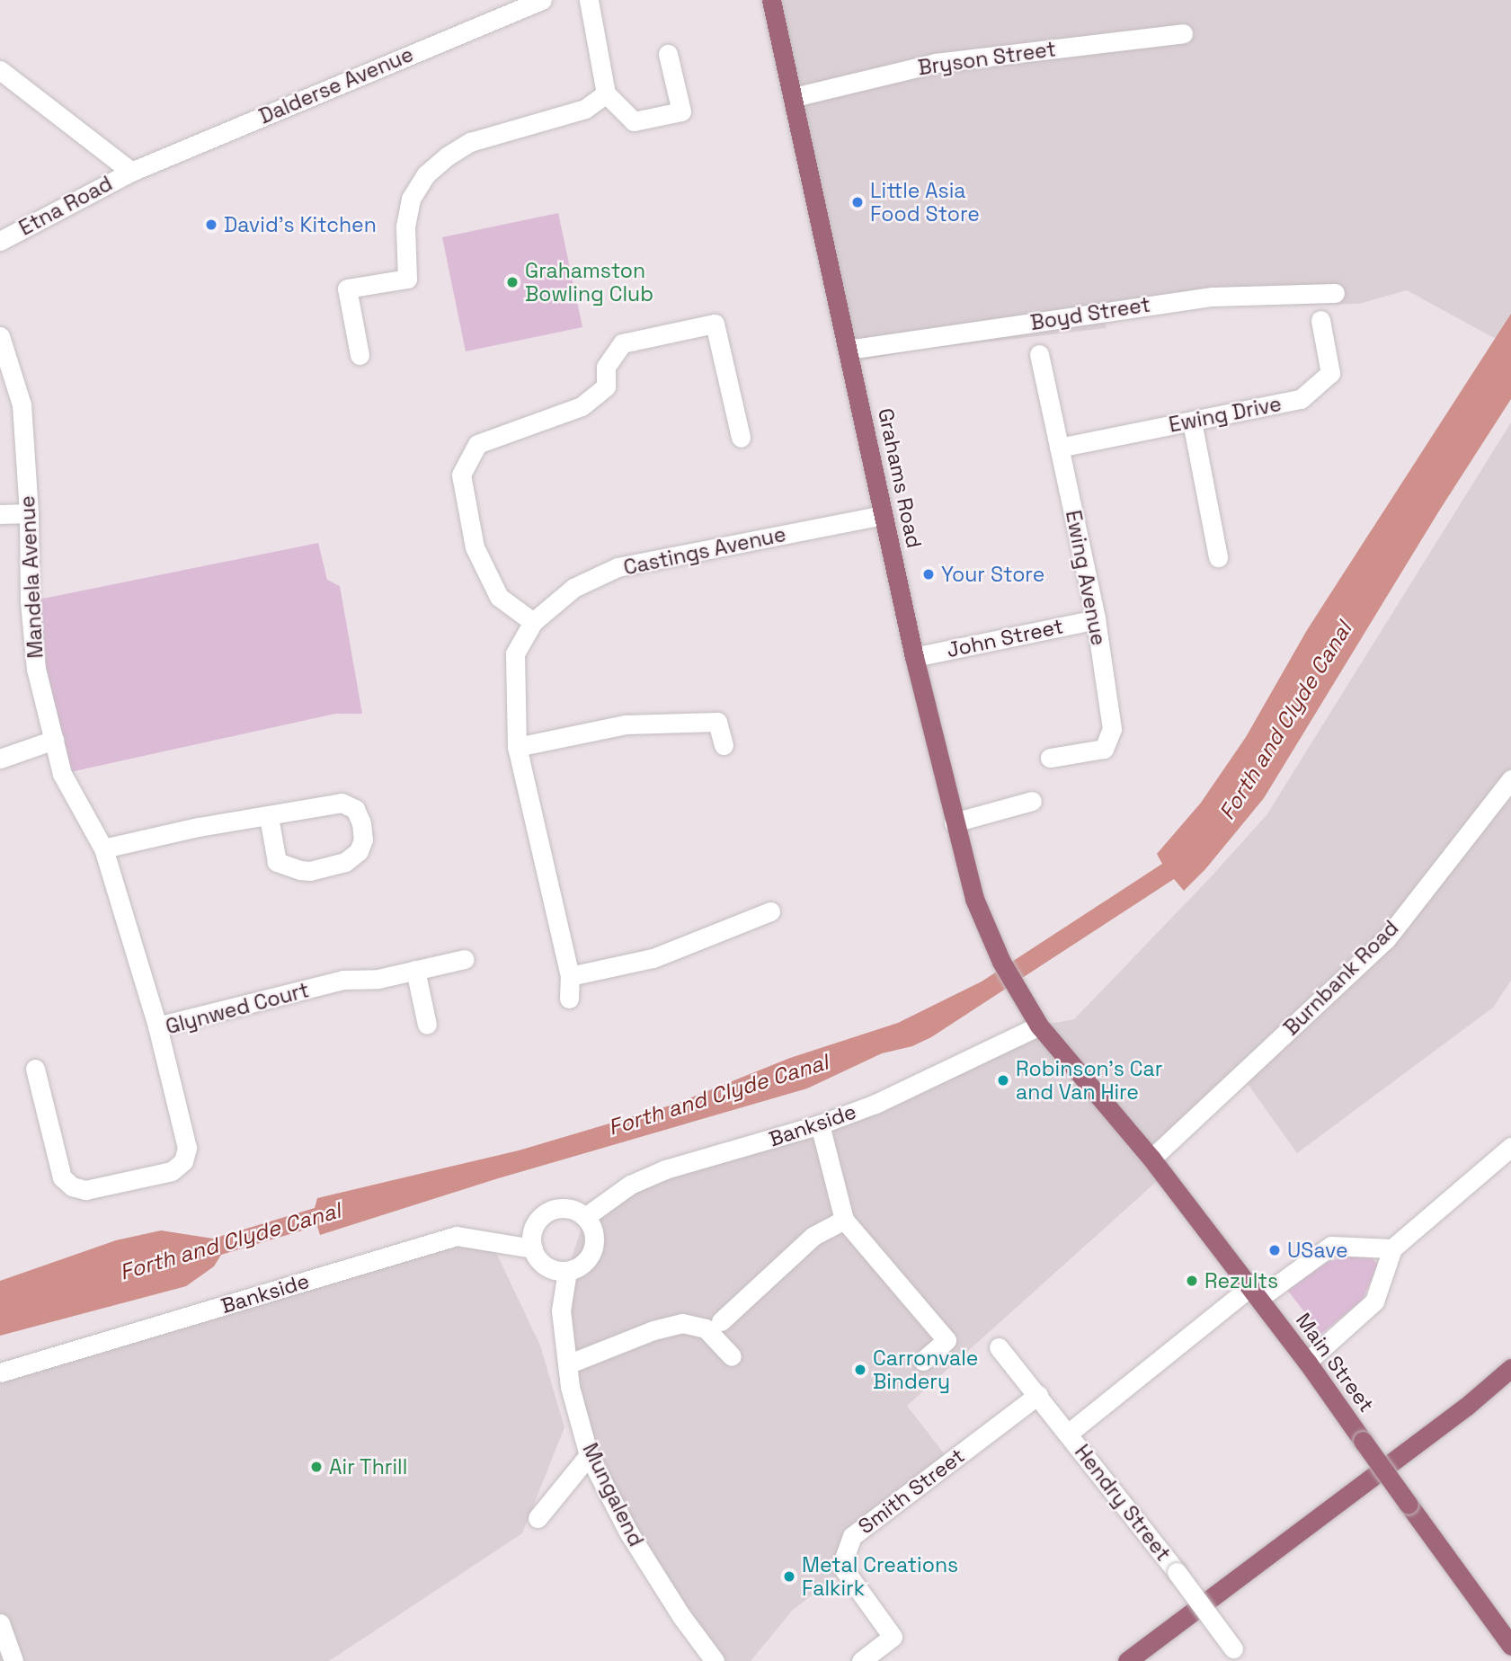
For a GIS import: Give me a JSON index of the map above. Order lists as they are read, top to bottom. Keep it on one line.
{"streets":{"main road":["Grahams Road","Main Street"],"street":["Bryson Street","Dalderse Avenue","Etna Road","Boyd Street","Ewing Drive","Castings Avenue","Mandela Avenue","Ewing Avenue","John Street","Burnbank Road","Glynwed Court","Bankside","Smith Street","Mungalend","Hendry Street"]},"crossings":[["Bryson Street","Grahams Road"],["Dalderse Avenue","Etna Road"],["Boyd Street","Grahams Road"],["Ewing Drive","Ewing Avenue"],["Grahams Road","Castings Avenue"],["Grahams Road","John Street"],["Grahams Road","Main Street"],["Mandela Avenue","Glynwed Court"],["Ewing Avenue","John Street"],["Burnbank Road","Main Street"],["Bankside","Main Street"],["Bankside","Mungalend"],["Smith Street","Hendry Street"]],"water":["Forth and Clyde Canal"],"places":["Little Asia Food Store","David's Kitchen","Grahamston Bowling Club","Your Store","Robinson's Car and Van Hire","USave","Rezults","Carronvale Bindery","Air Thrill","Metal Creations Falkirk"]}
